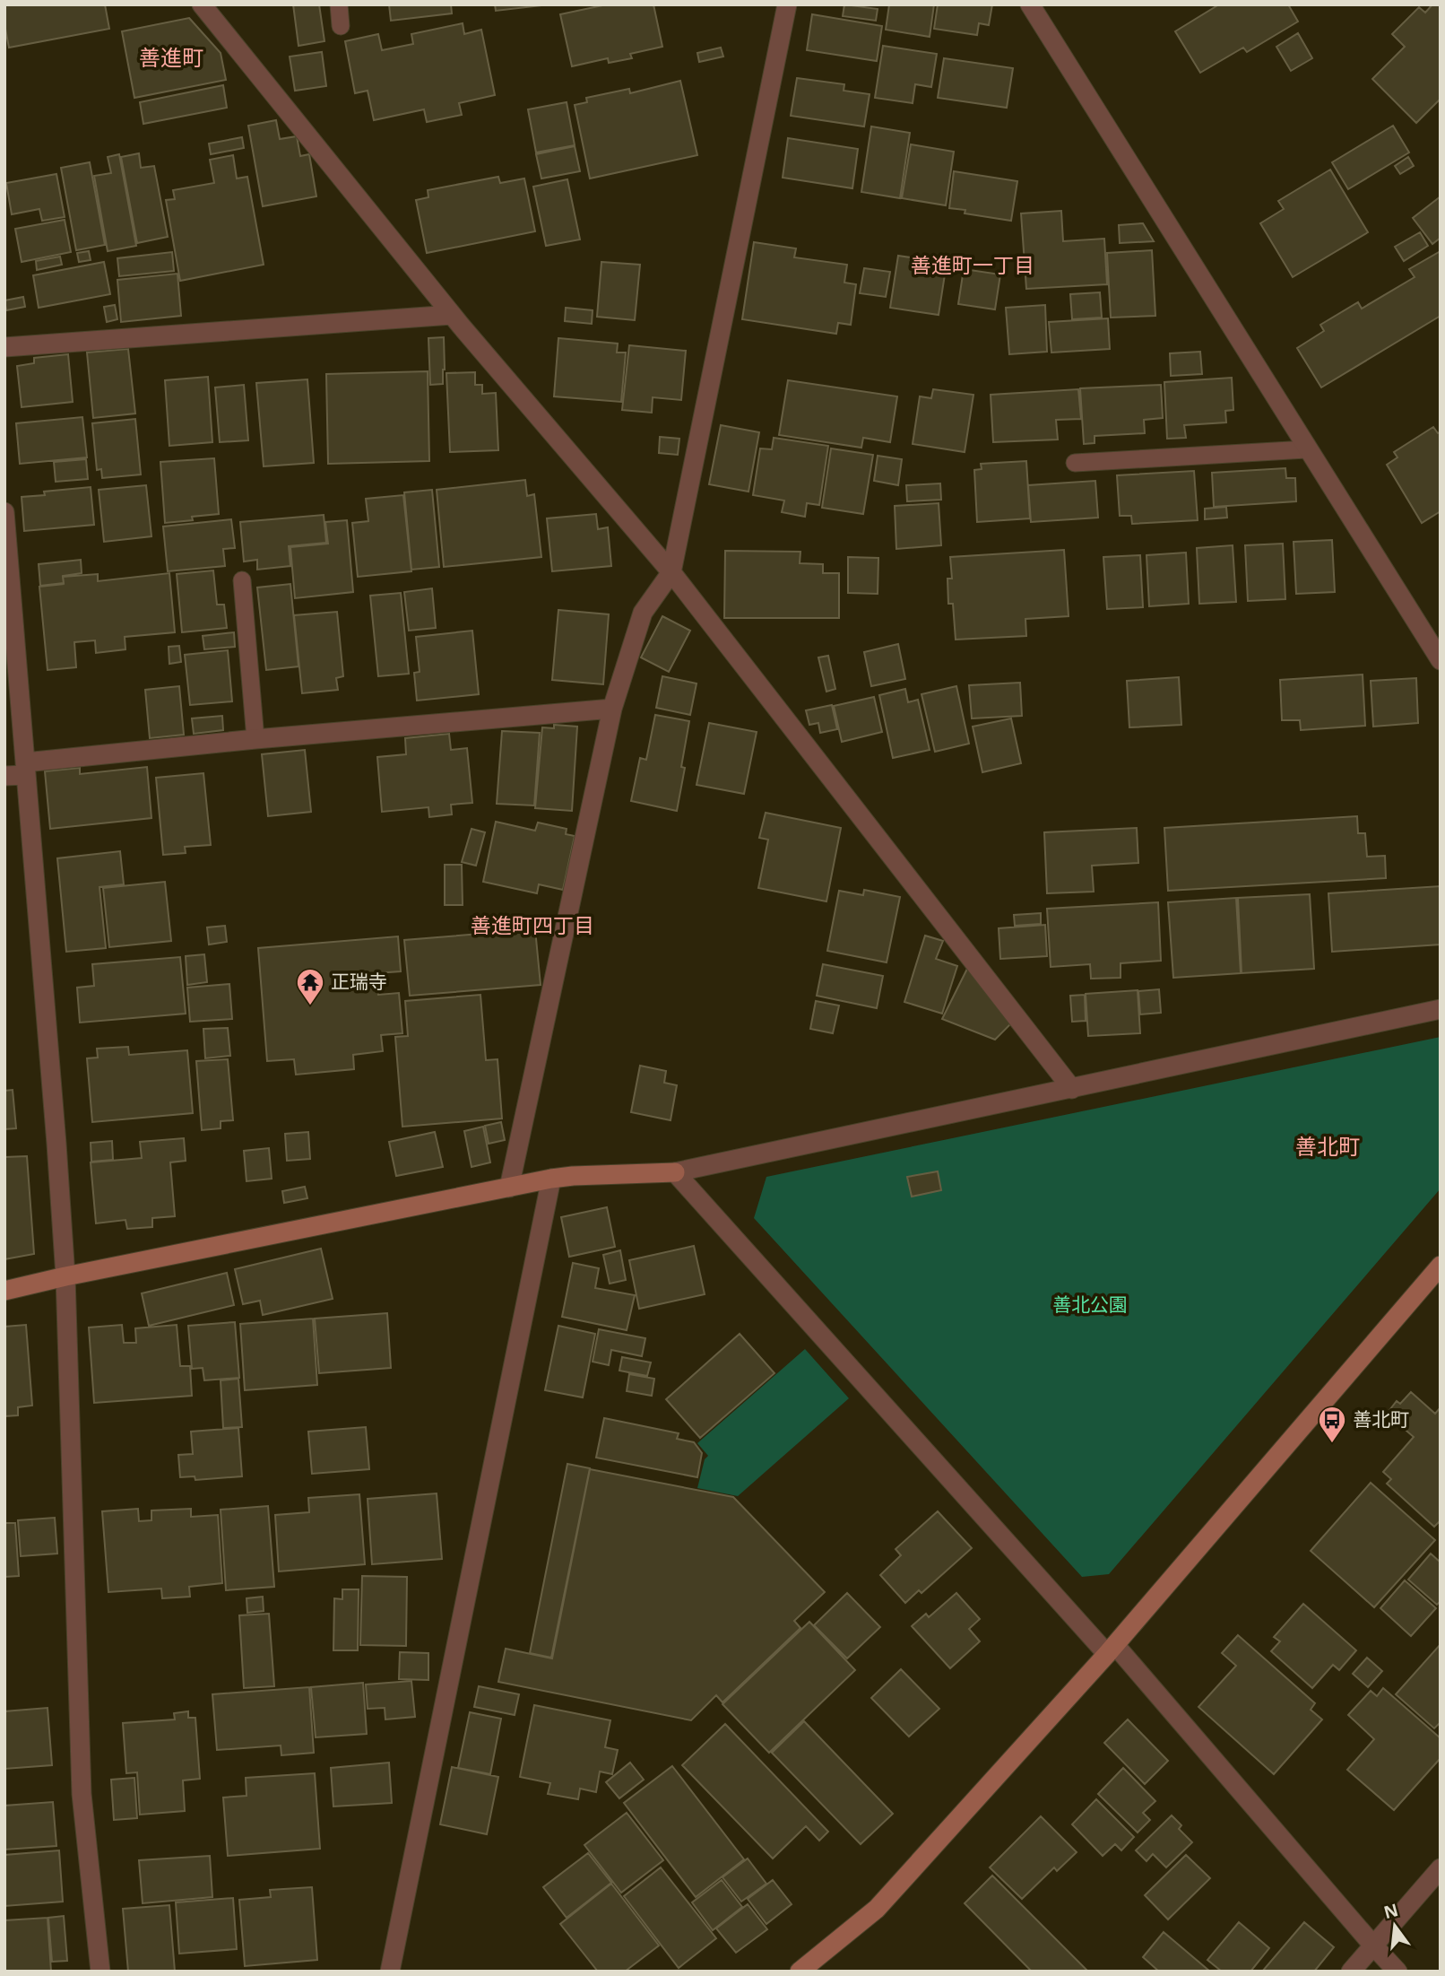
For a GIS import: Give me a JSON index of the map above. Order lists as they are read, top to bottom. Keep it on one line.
{"districts":["善進町","善進町一丁目","善進町四丁目","善北町"],"parks":["善北公園"],"places":{"temple":["正瑞寺"],"bus stop":["善北町"]},"north":"top"}
